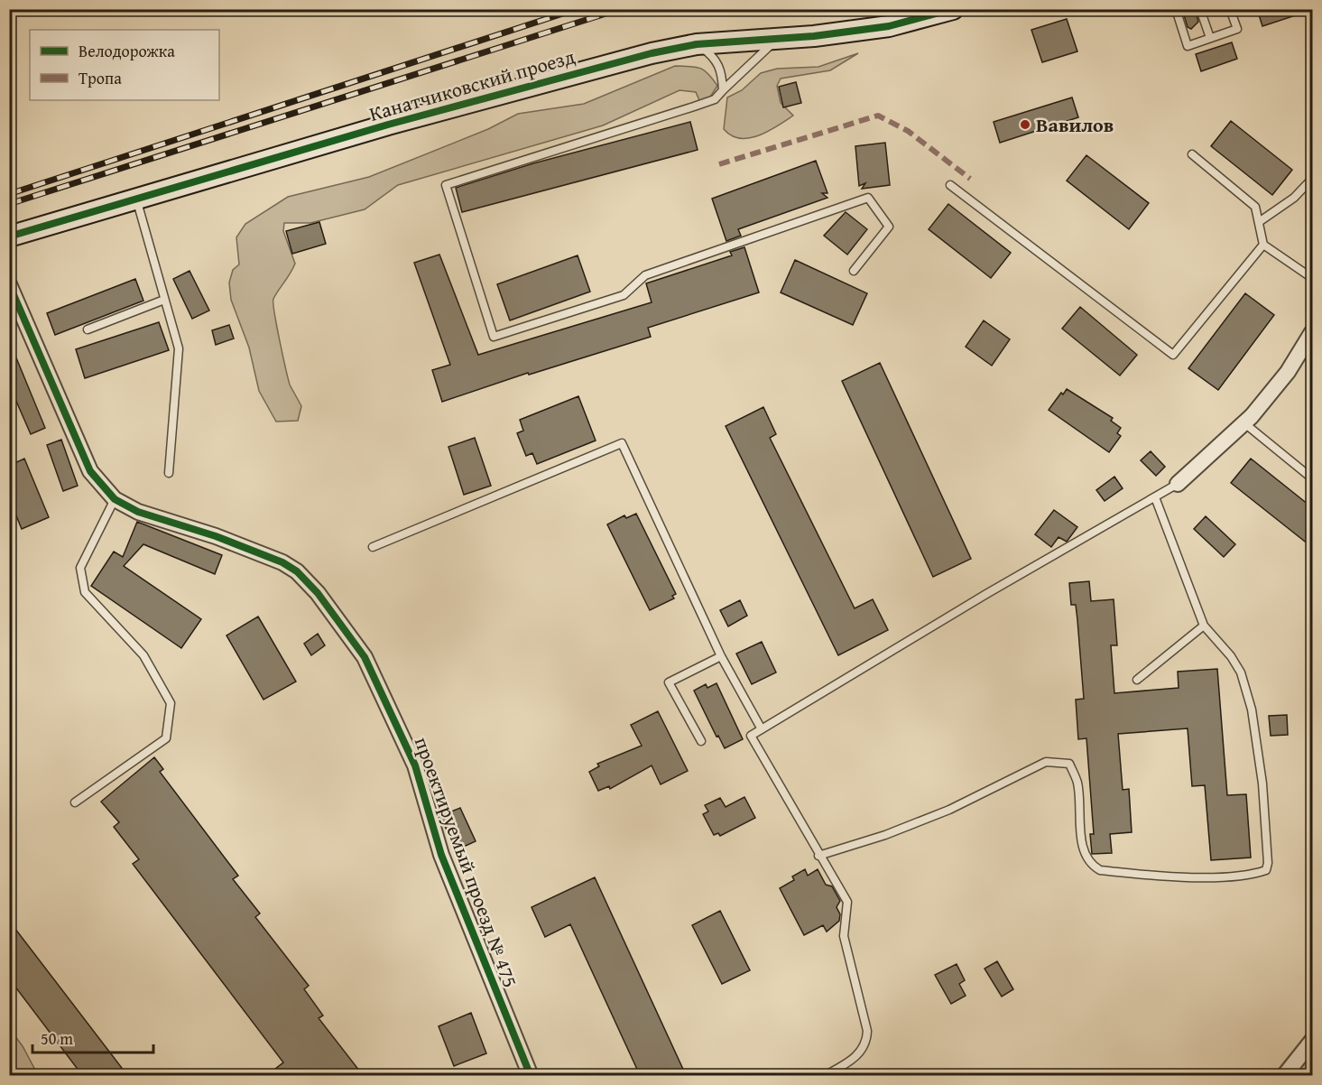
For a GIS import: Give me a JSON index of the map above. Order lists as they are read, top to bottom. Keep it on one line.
{"streets":{"street":["Канатчиковский проезд","проектируемый проезд № 475"]},"places":["Вавилов"],"legend":["Велодорожка","Тропа"],"scale_bar":"50 m"}
